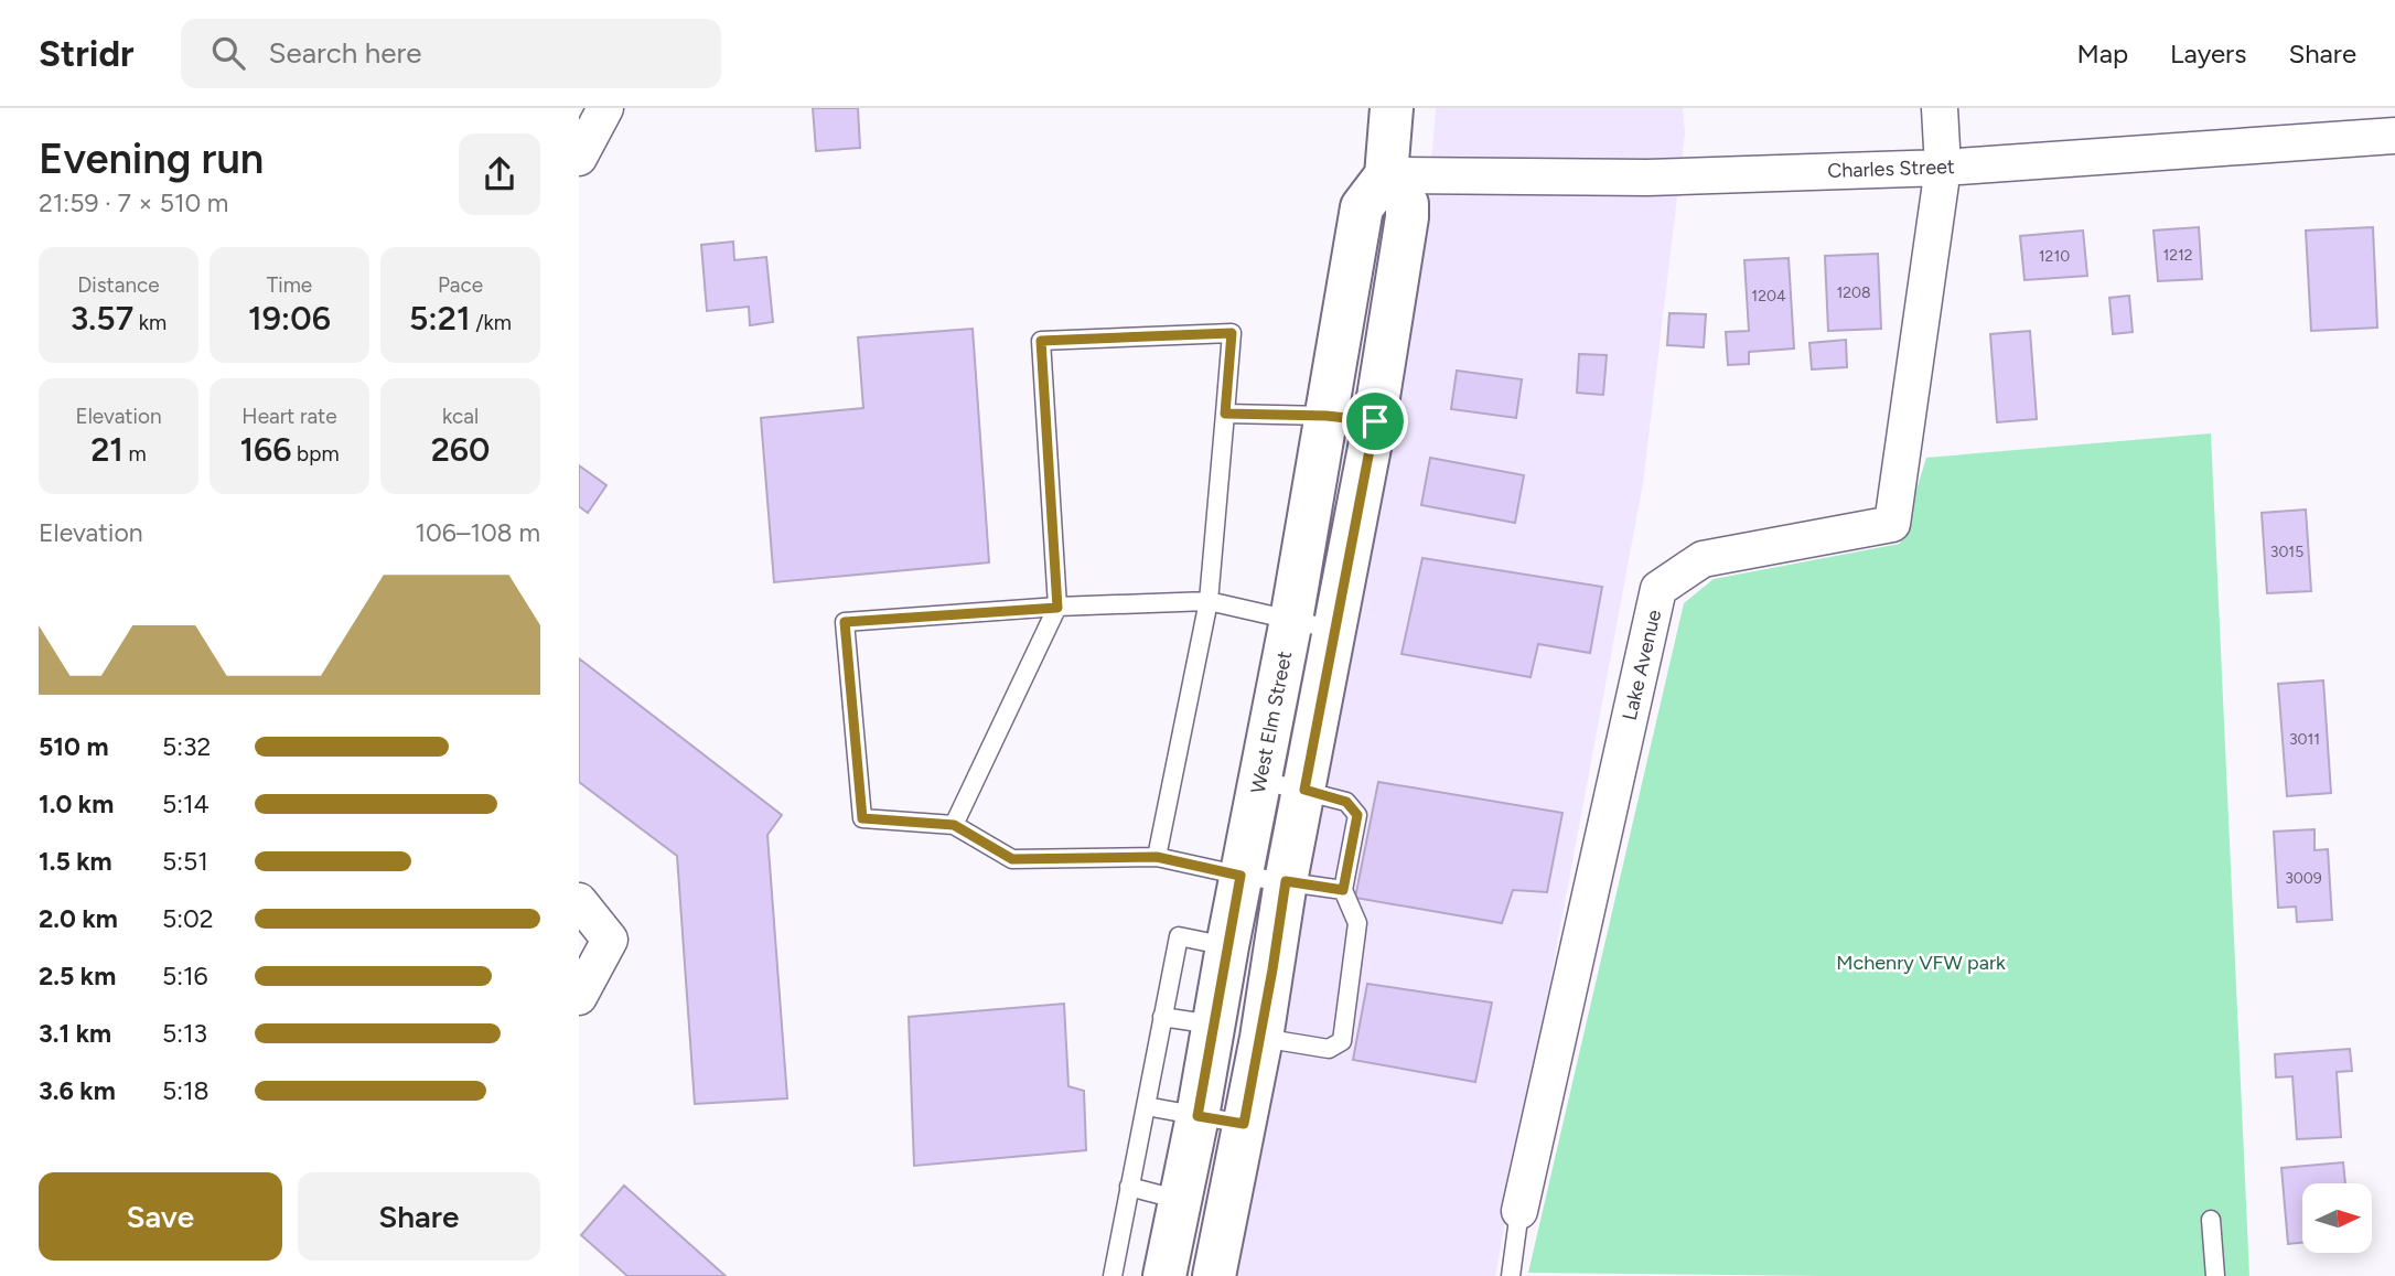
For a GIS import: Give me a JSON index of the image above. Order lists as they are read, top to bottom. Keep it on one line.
{"streets":{"main road":["West Elm Street"],"street":["Charles Street","Lake Avenue"]},"crossings":[["Charles Street","Lake Avenue"],["Charles Street","West Elm Street"]],"parks":["Mchenry VFW park"],"house_numbers":["1212","1210","1208","1204","3015","3011","3009"],"north":"right","page":{"header":"Stridr","search":"Search here","nav":["Map","Layers","Share"],"heading":["Evening run","21:59 · 7 × 510 m"],"stats":[["Distance","3.57 km"],["Time","19:06"],["Pace","5:21 /km"],["Elevation","21 m"],["Heart rate","166 bpm"],["kcal","260"]],"chart":["Elevation","106–108 m"],"list":[{"name":"510 m","note":"5:32"},{"name":"1.0 km","note":"5:14"},{"name":"1.5 km","note":"5:51"},{"name":"2.0 km","note":"5:02"},{"name":"2.5 km","note":"5:16"},{"name":"3.1 km","note":"5:13"},{"name":"3.6 km","note":"5:18"}],"buttons":["Save","Share"]}}
